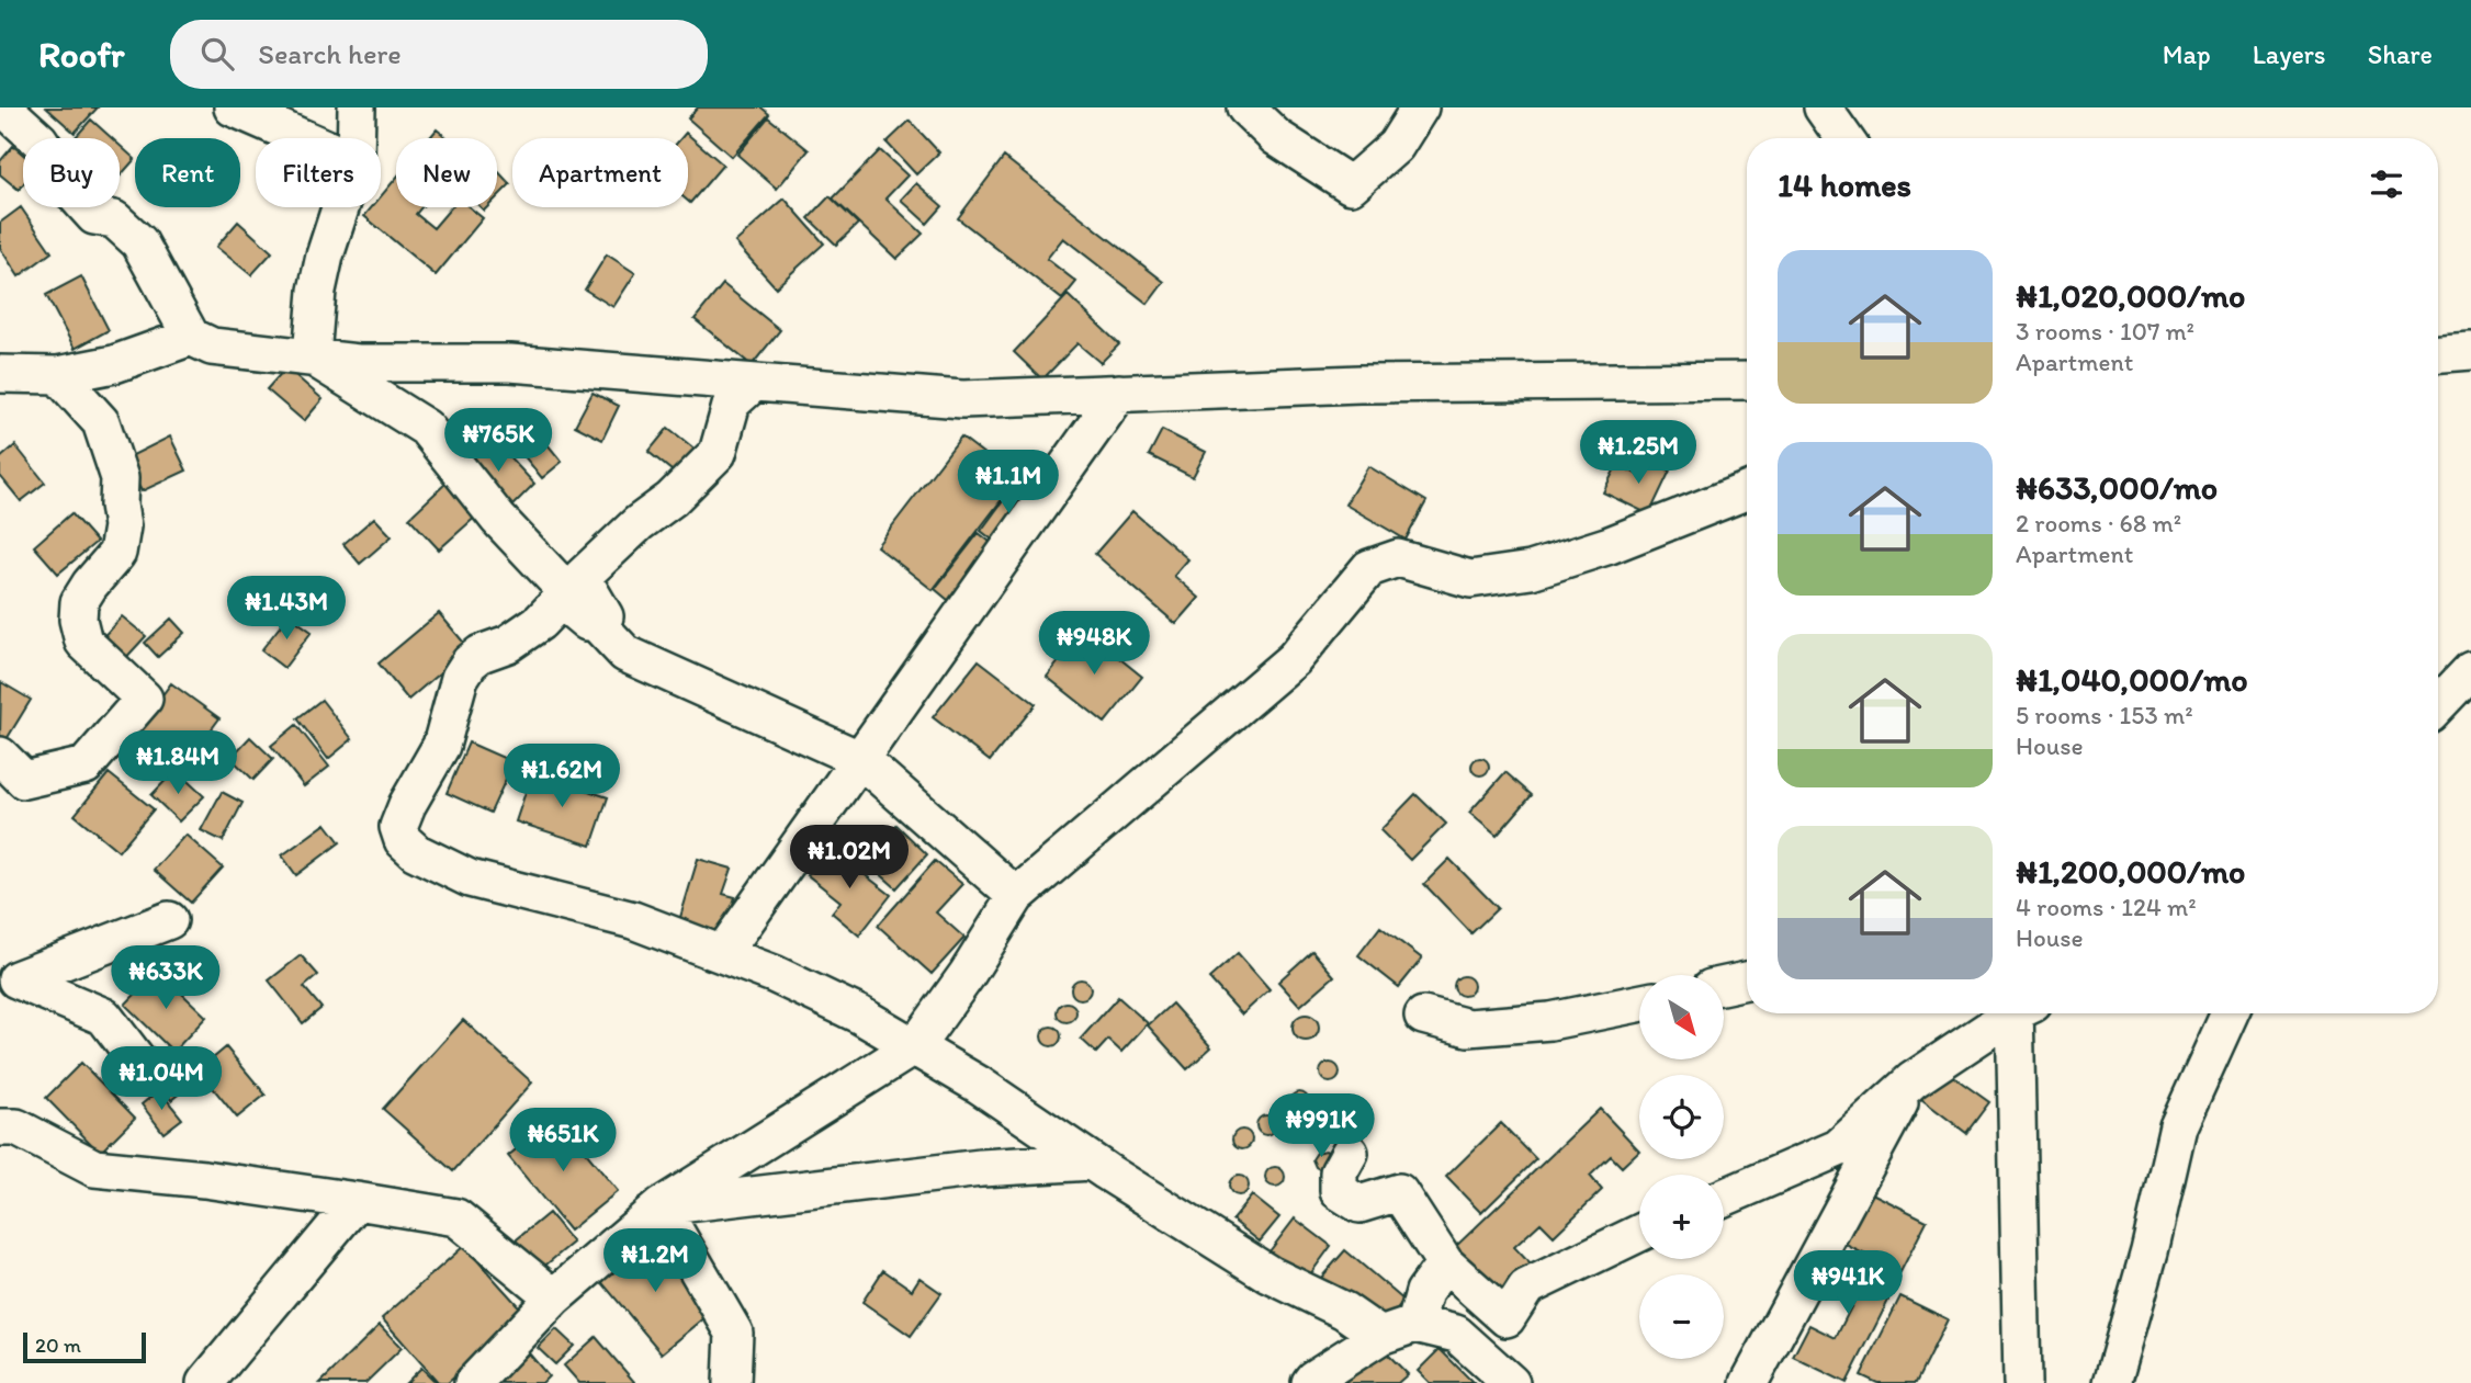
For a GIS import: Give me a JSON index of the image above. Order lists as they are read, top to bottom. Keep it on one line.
{"scale_bar":"20 m","north":"bottom right","page":{"header":"Roofr","search":"Search here","nav":["Map","Layers","Share"],"chip":["Buy","Rent","Filters","New","Apartment"],"heading":"14 homes","list":[{"name":"₦1,020,000/mo","note":"3 rooms · 107 m² · Apartment"},{"name":"₦633,000/mo","note":"2 rooms · 68 m² · Apartment"},{"name":"₦1,040,000/mo","note":"5 rooms · 153 m² · House"},{"name":"₦1,200,000/mo","note":"4 rooms · 124 m² · House"}],"price":["₦765K","₦1.25M","₦1.1M","₦1.43M","₦948K","₦1.84M","₦1.62M","₦1.02M","₦633K","₦1.04M","₦991K","₦651K","₦1.2M","₦941K"],"map_buttons":["+","−"],"scale":"20 m"}}
